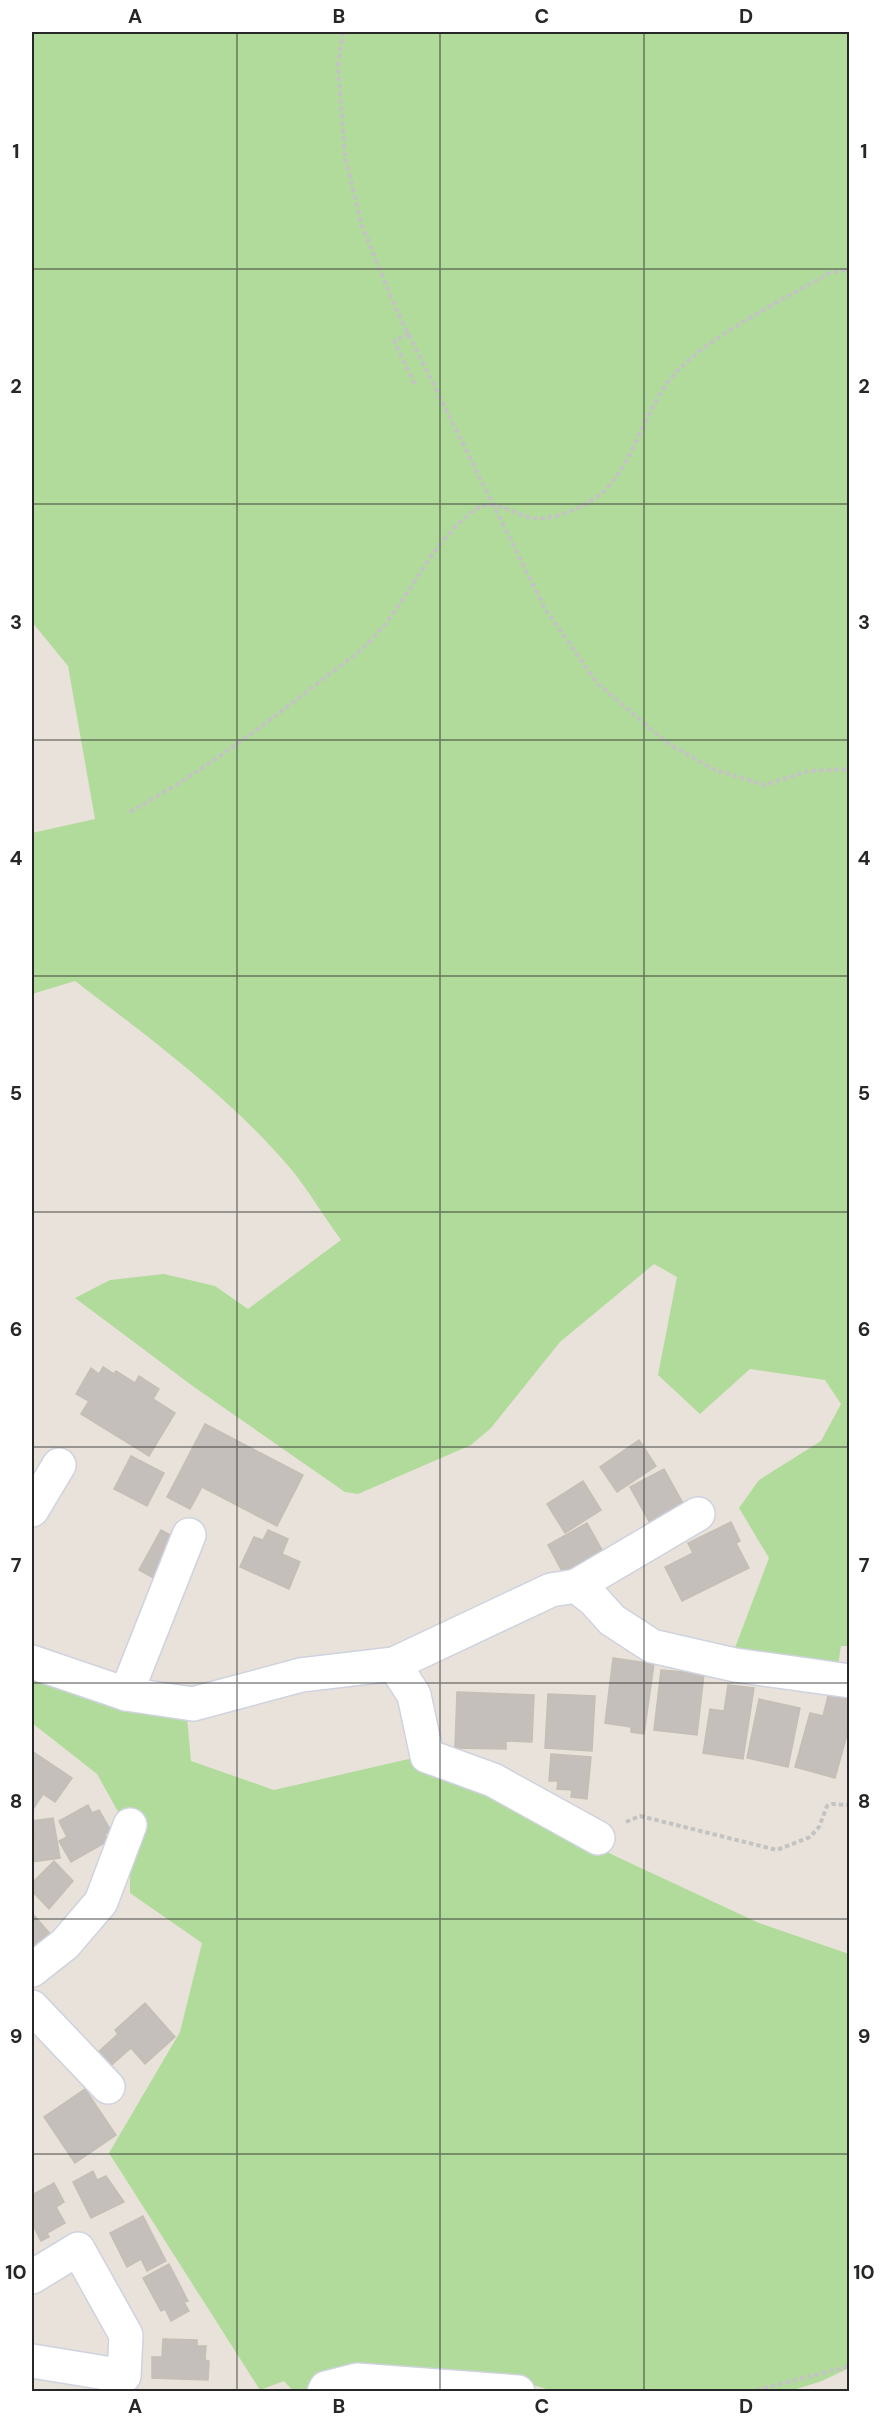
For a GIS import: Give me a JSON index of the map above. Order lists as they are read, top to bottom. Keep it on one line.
{"grid":{"columns":["A","B","C","D"],"rows":["1","2","3","4","5","6","7","8","9","10"]}}
